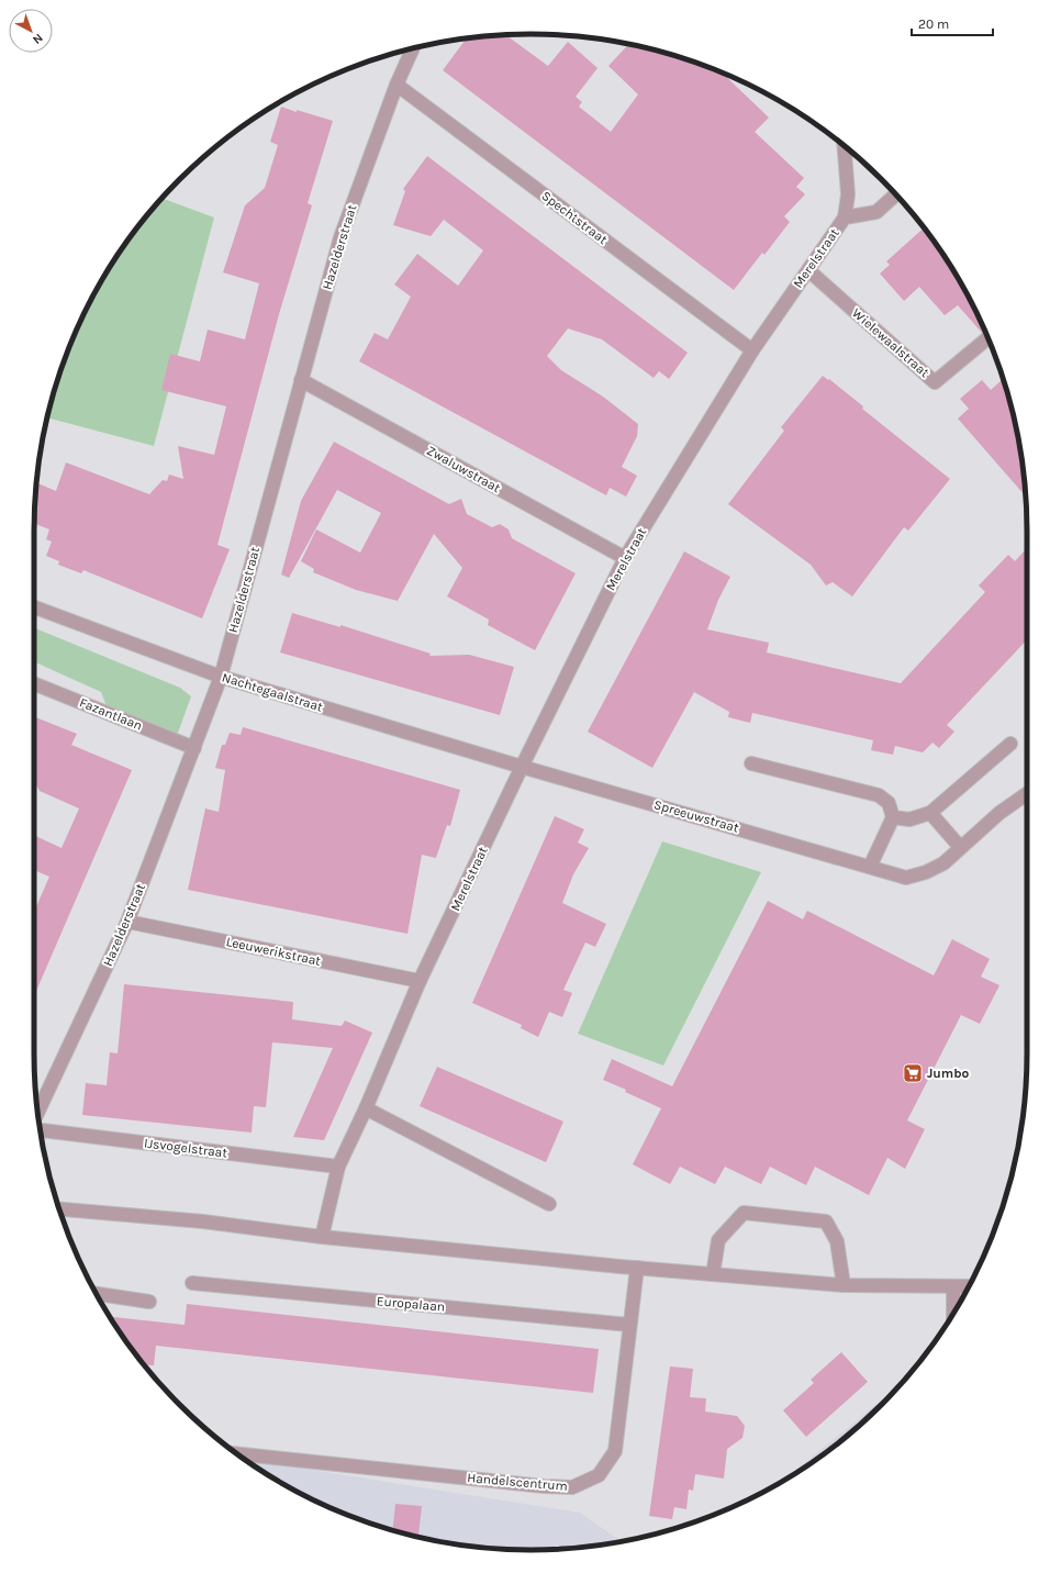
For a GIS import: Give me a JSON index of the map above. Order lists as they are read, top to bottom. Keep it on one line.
{"streets":{"street":["Spechtstraat","Hazelderstraat","Merelstraat","Wielewaalstraat","Zwaluwstraat","Nachtegaalstraat","Fazantlaan","Spreeuwstraat","Leeuwerikstraat","IJsvogelstraat","Europalaan","Handelscentrum"]},"crossings":[["Spechtstraat","Hazelderstraat"],["Spechtstraat","Merelstraat"],["Hazelderstraat","Zwaluwstraat"],["Hazelderstraat","Nachtegaalstraat"],["Hazelderstraat","Fazantlaan"],["Hazelderstraat","Leeuwerikstraat"],["Merelstraat","Wielewaalstraat"],["Merelstraat","Zwaluwstraat"],["Merelstraat","Nachtegaalstraat"],["Merelstraat","Spreeuwstraat"],["Merelstraat","Leeuwerikstraat"],["Nachtegaalstraat","Spreeuwstraat"],["Europalaan","Handelscentrum"]],"places":{"supermarket":["Jumbo"]},"scale_bar":"20 m","north":"bottom right"}
